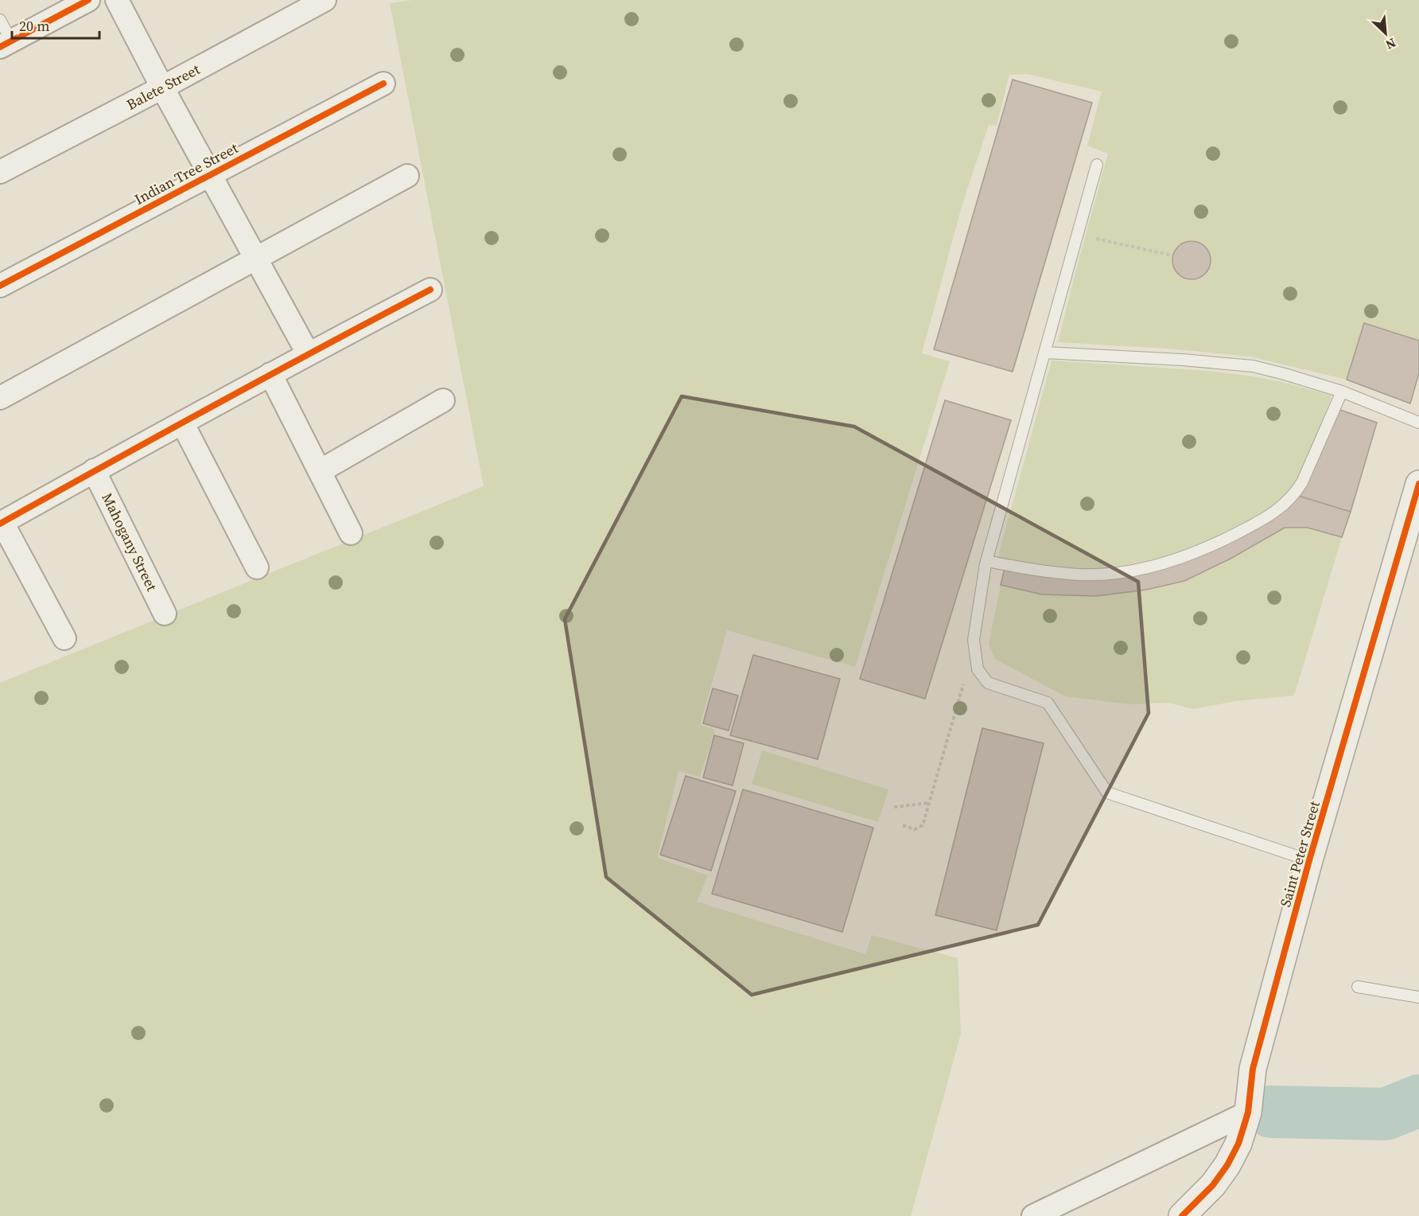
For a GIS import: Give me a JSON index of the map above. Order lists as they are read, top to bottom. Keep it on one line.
{"streets":{"street":["Balete Street","Indian Tree Street","Mahogany Street","Saint Peter Street"]},"scale_bar":"20 m","north":"bottom right"}
